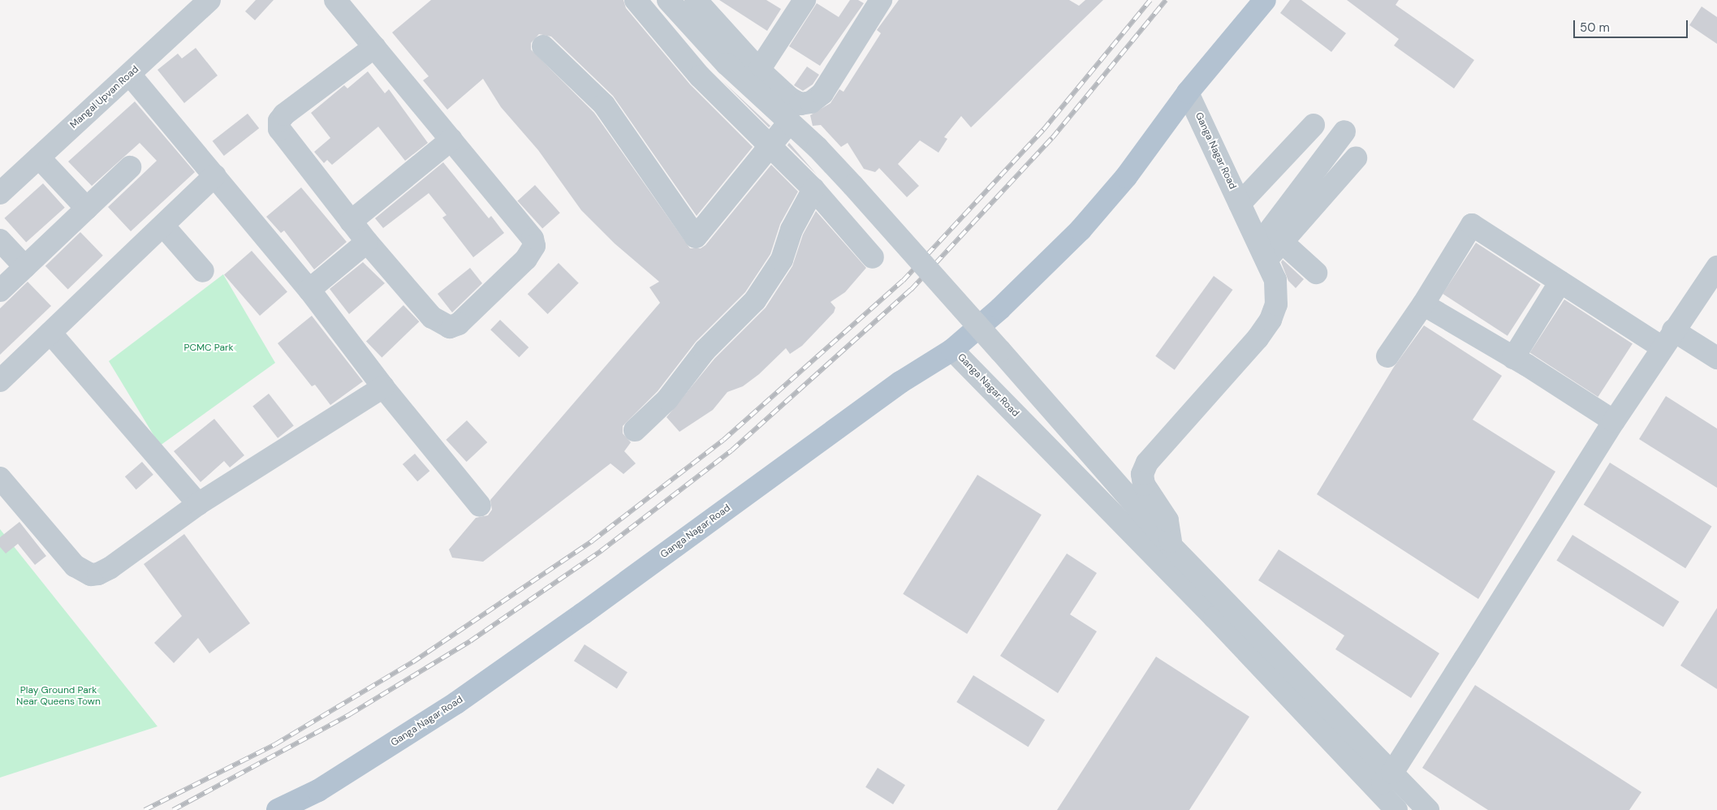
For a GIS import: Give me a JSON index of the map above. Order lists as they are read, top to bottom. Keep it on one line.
{"streets":{"main road":["Ganga Nagar Road"],"street":["Mangal Upvan Road"]},"parks":["PCMC Park","Play Ground Park Near Queens Town"],"scale_bar":"50 m"}
